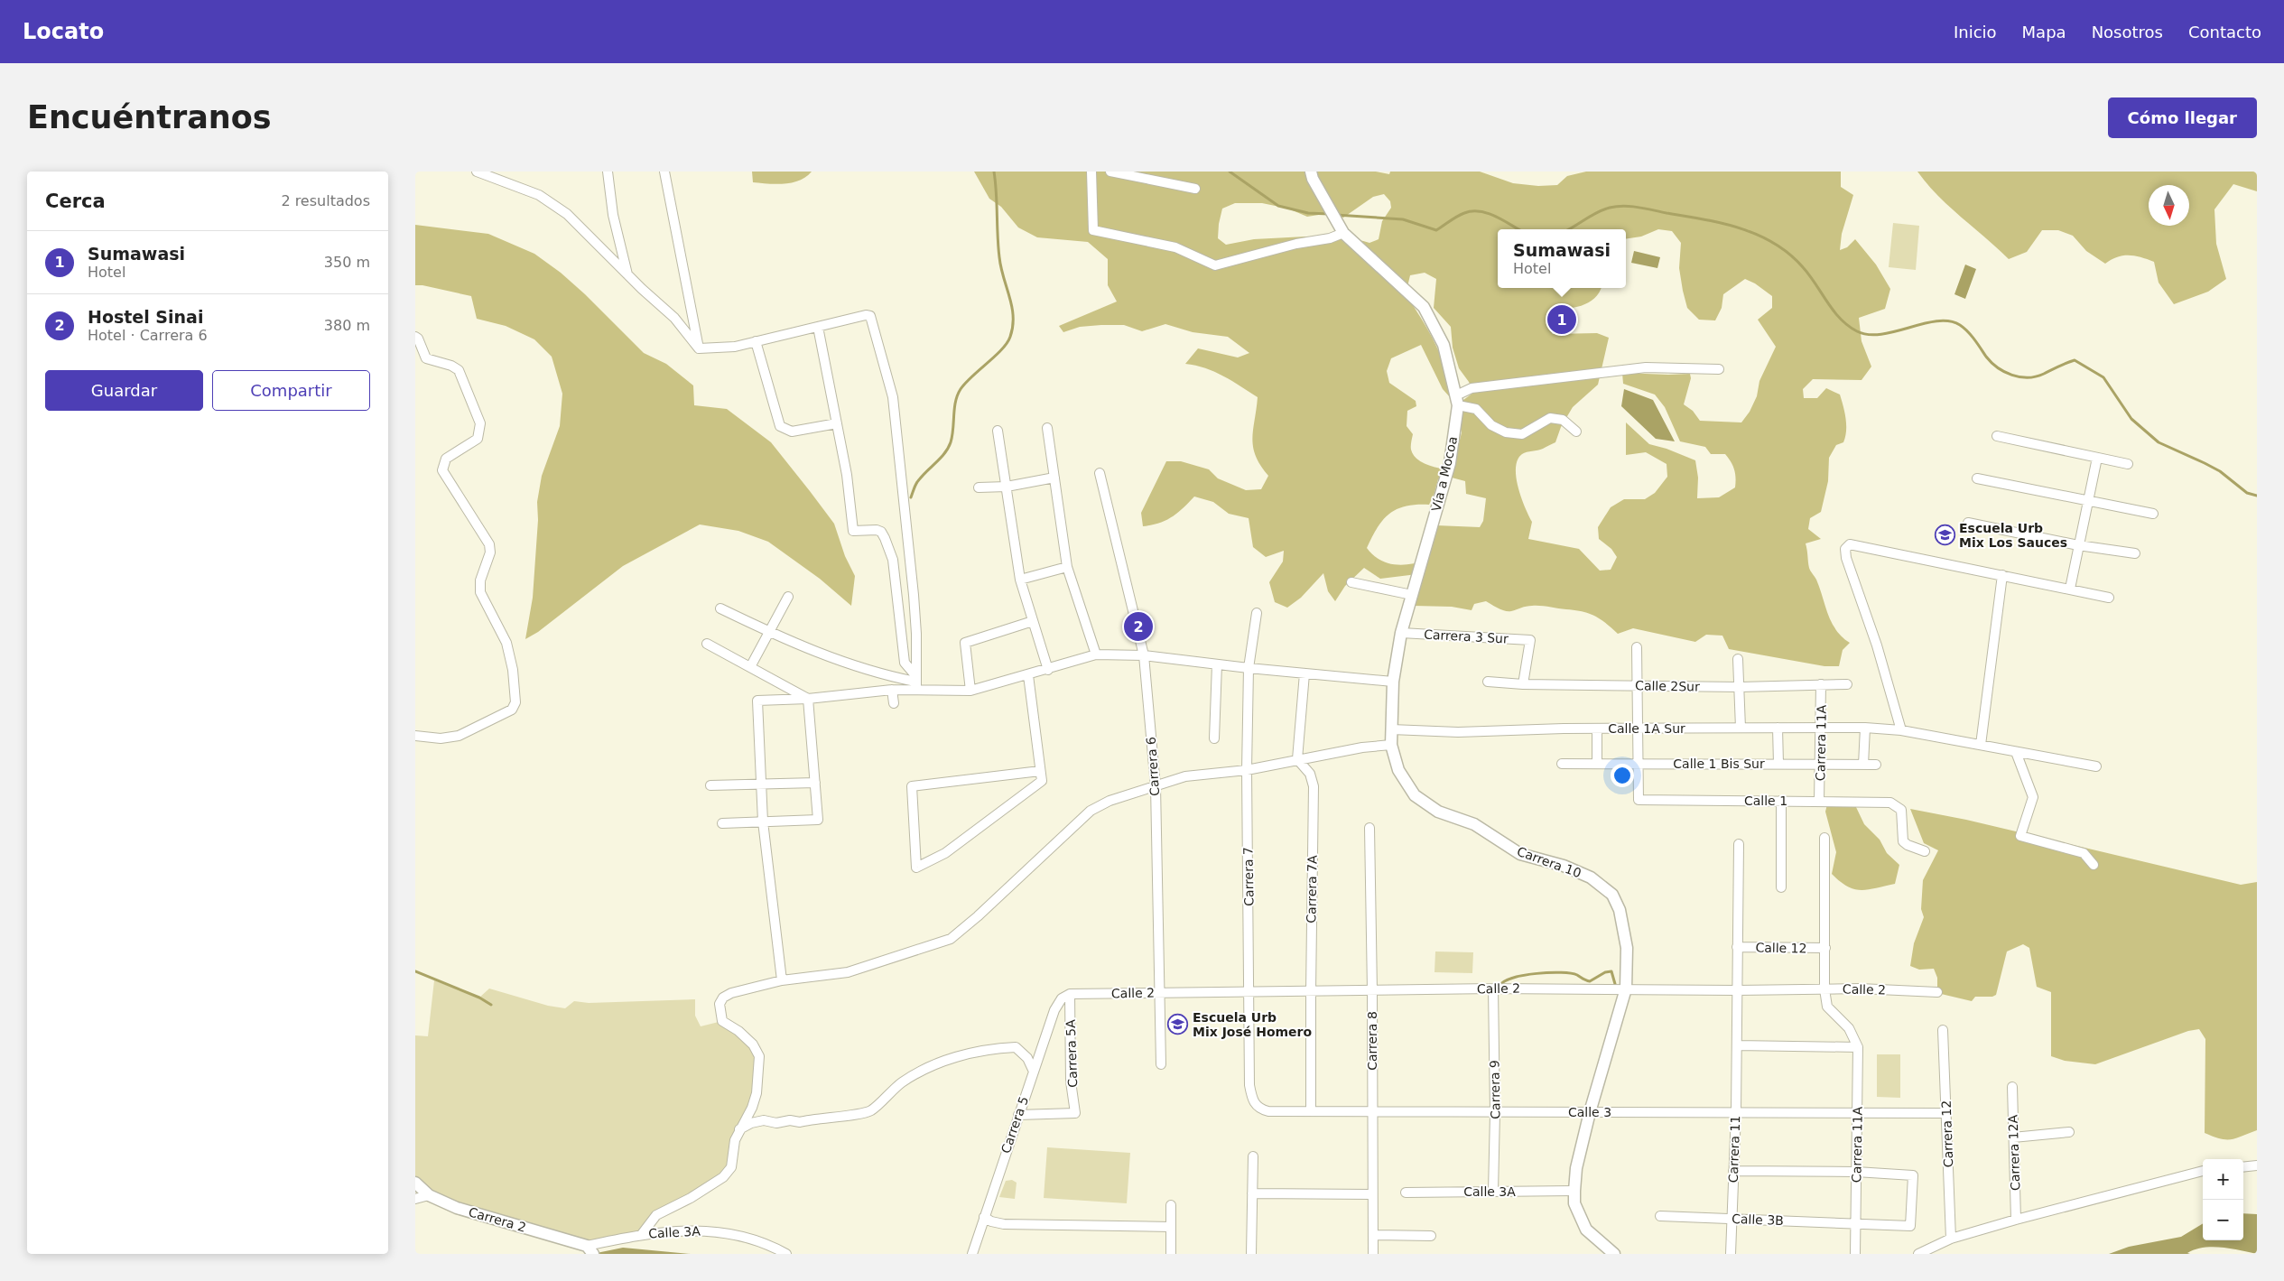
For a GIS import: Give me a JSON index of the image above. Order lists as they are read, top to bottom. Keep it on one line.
{"streets":{"main road":["Vía a Mocoa","Carrera 10","Carrera 2"],"street":["Carrera 3 Sur","Calle 2Sur","Calle 1A Sur","Carrera 11A","Calle 1 Bis Sur","Carrera 6","Calle 1","Carrera 7","Carrera 7A","Calle 12","Calle 2","Carrera 8","Carrera 5A","Carrera 9","Calle 3","Carrera 5","Carrera 12","Carrera 11","Carrera 12A","Calle 3A","Calle 3B"]},"crossings":[["Vía a Mocoa","Carrera 3 Sur"],["Vía a Mocoa","Carrera 10"],["Carrera 3 Sur","Calle 2Sur"],["Carrera 3 Sur","Carrera 10"],["Calle 2Sur","Carrera 11A"],["Calle 1A Sur","Carrera 11A"],["Calle 1A Sur","Carrera 10"],["Carrera 11A","Calle 1 Bis Sur"],["Carrera 11A","Calle 1"],["Carrera 11A","Calle 2"],["Carrera 11A","Calle 3"],["Carrera 11A","Calle 3B"],["Calle 1 Bis Sur","Calle 1"],["Carrera 6","Calle 2"],["Carrera 10","Calle 2"],["Carrera 10","Calle 3"],["Carrera 10","Calle 3A"],["Carrera 7","Calle 2"],["Carrera 7","Calle 3"],["Carrera 7A","Calle 2"],["Carrera 7A","Calle 3"],["Calle 12","Carrera 11"],["Calle 2","Carrera 8"],["Calle 2","Carrera 5A"],["Calle 2","Carrera 9"],["Calle 2","Carrera 5"],["Calle 2","Carrera 11"],["Carrera 8","Calle 3"],["Carrera 5A","Carrera 5"],["Carrera 9","Calle 3"],["Carrera 9","Calle 3A"],["Calle 3","Carrera 12"],["Calle 3","Carrera 11"],["Carrera 11","Calle 3B"],["Calle 3A","Carrera 2"]],"places":{"school or university":["Escuela Urb Mix Los Sauces","Escuela Urb Mix José Homero"]},"north":"bottom","page":{"header":"Locato","nav":["Inicio","Mapa","Nosotros","Contacto"],"buttons":["Cómo llegar",["Guardar","Compartir"]],"title":"Encuéntranos","heading":["Cerca","2 resultados"],"popup":["Sumawasi","Hotel"],"list":[{"mark":"1","name":"Sumawasi","note":"Hotel","value":"350 m"},{"mark":"2","name":"Hostel Sinai","note":"Hotel · Carrera 6","value":"380 m"}],"pins":["1","2"],"map_buttons":["+","−"]}}
